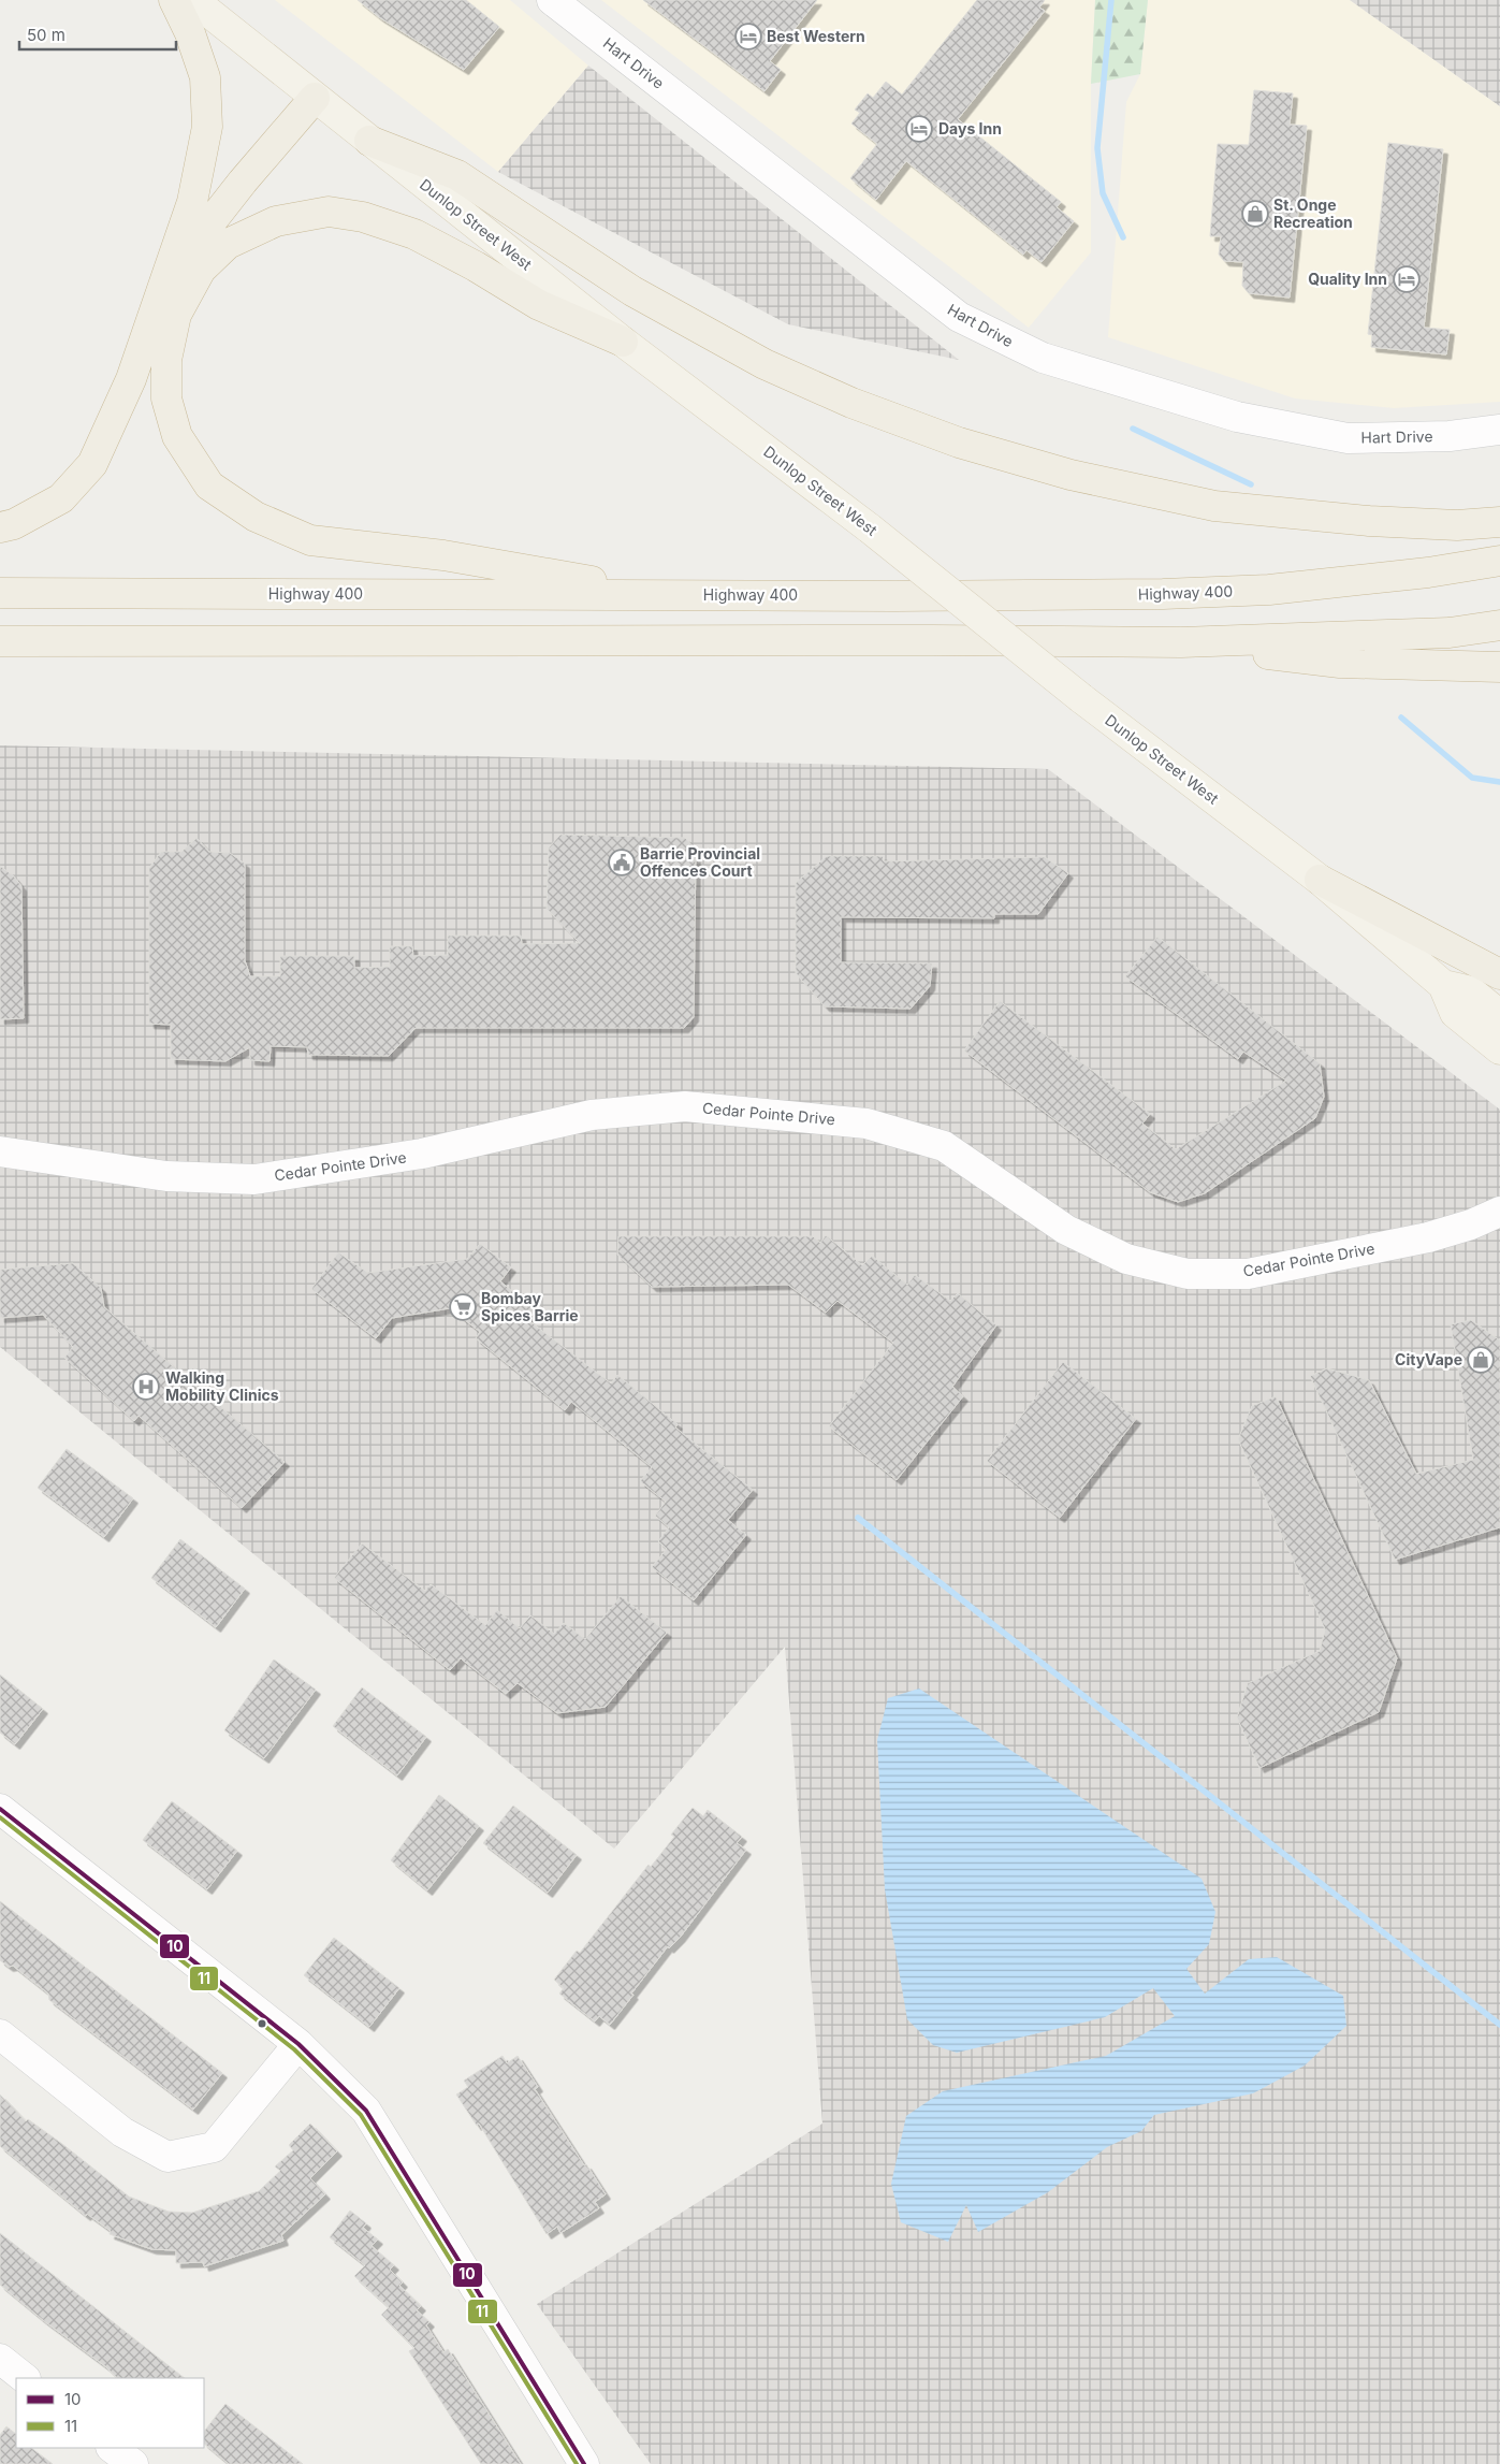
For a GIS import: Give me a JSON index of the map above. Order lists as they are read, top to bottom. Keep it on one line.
{"streets":{"highway":["Highway 400"],"main road":["Dunlop Street West"],"street":["Hart Drive","Cedar Pointe Drive"]},"places":{"hotel":["Best Western","Days Inn","Quality Inn"],"shop":["St. Onge Recreation","CityVape"],"public building":["Barrie Provincial Offences Court"],"supermarket":["Bombay Spices Barrie"],"hospital":["Walking Mobility Clinics"]},"lines":["transit line 10","transit line 11"],"legend":["10","11"],"scale_bar":"50 m"}
